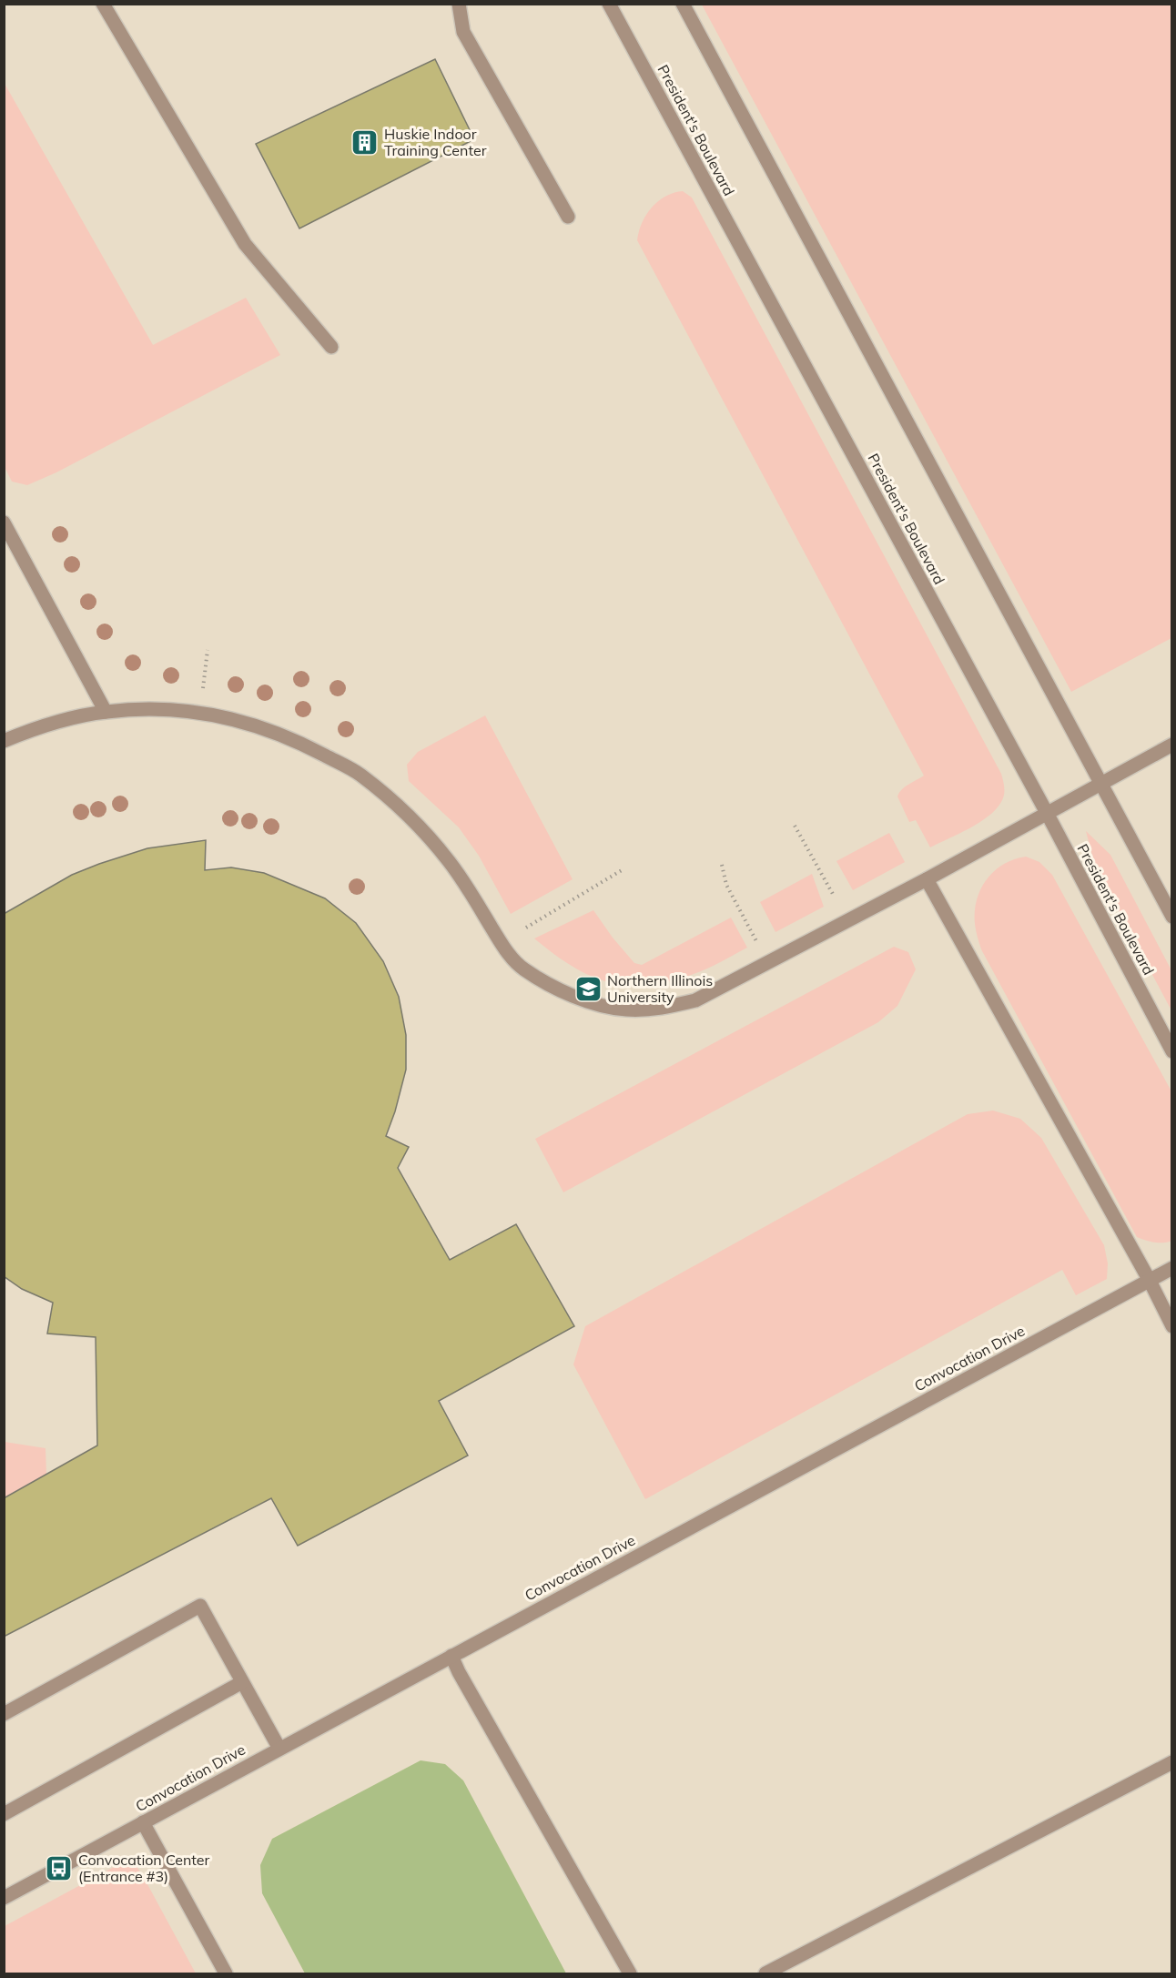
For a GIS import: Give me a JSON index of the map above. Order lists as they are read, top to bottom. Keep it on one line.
{"streets":{"street":["President's Boulevard","Convocation Drive"]},"places":{"building":["Huskie Indoor Training Center"],"school or university":["Northern Illinois University"],"bus stop":["Convocation Center (Entrance #3)"]}}
